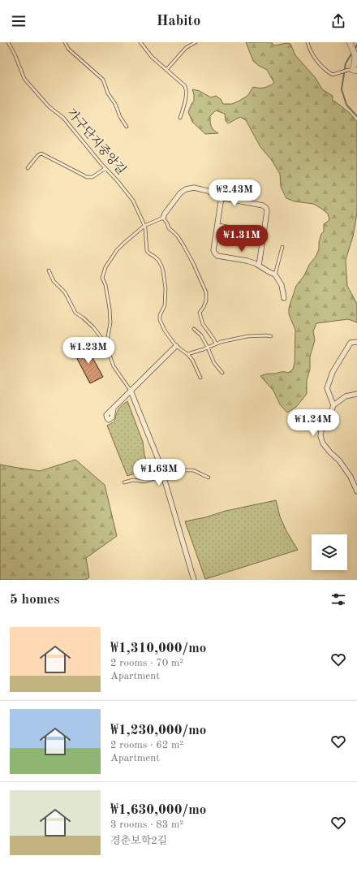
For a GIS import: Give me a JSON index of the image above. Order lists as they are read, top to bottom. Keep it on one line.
{"streets":{"lane":["가구단지중앙길"]},"page":{"header":"Habito","price":["₩2.43M","₩1.31M","₩1.23M","₩1.24M","₩1.63M"],"heading":"5 homes","list":[{"name":"₩1,310,000/mo","note":"2 rooms · 70 m² · Apartment"},{"name":"₩1,230,000/mo","note":"2 rooms · 62 m² · Apartment"},{"name":"₩1,630,000/mo","note":"3 rooms · 83 m² · 경춘보학2길"}]}}
